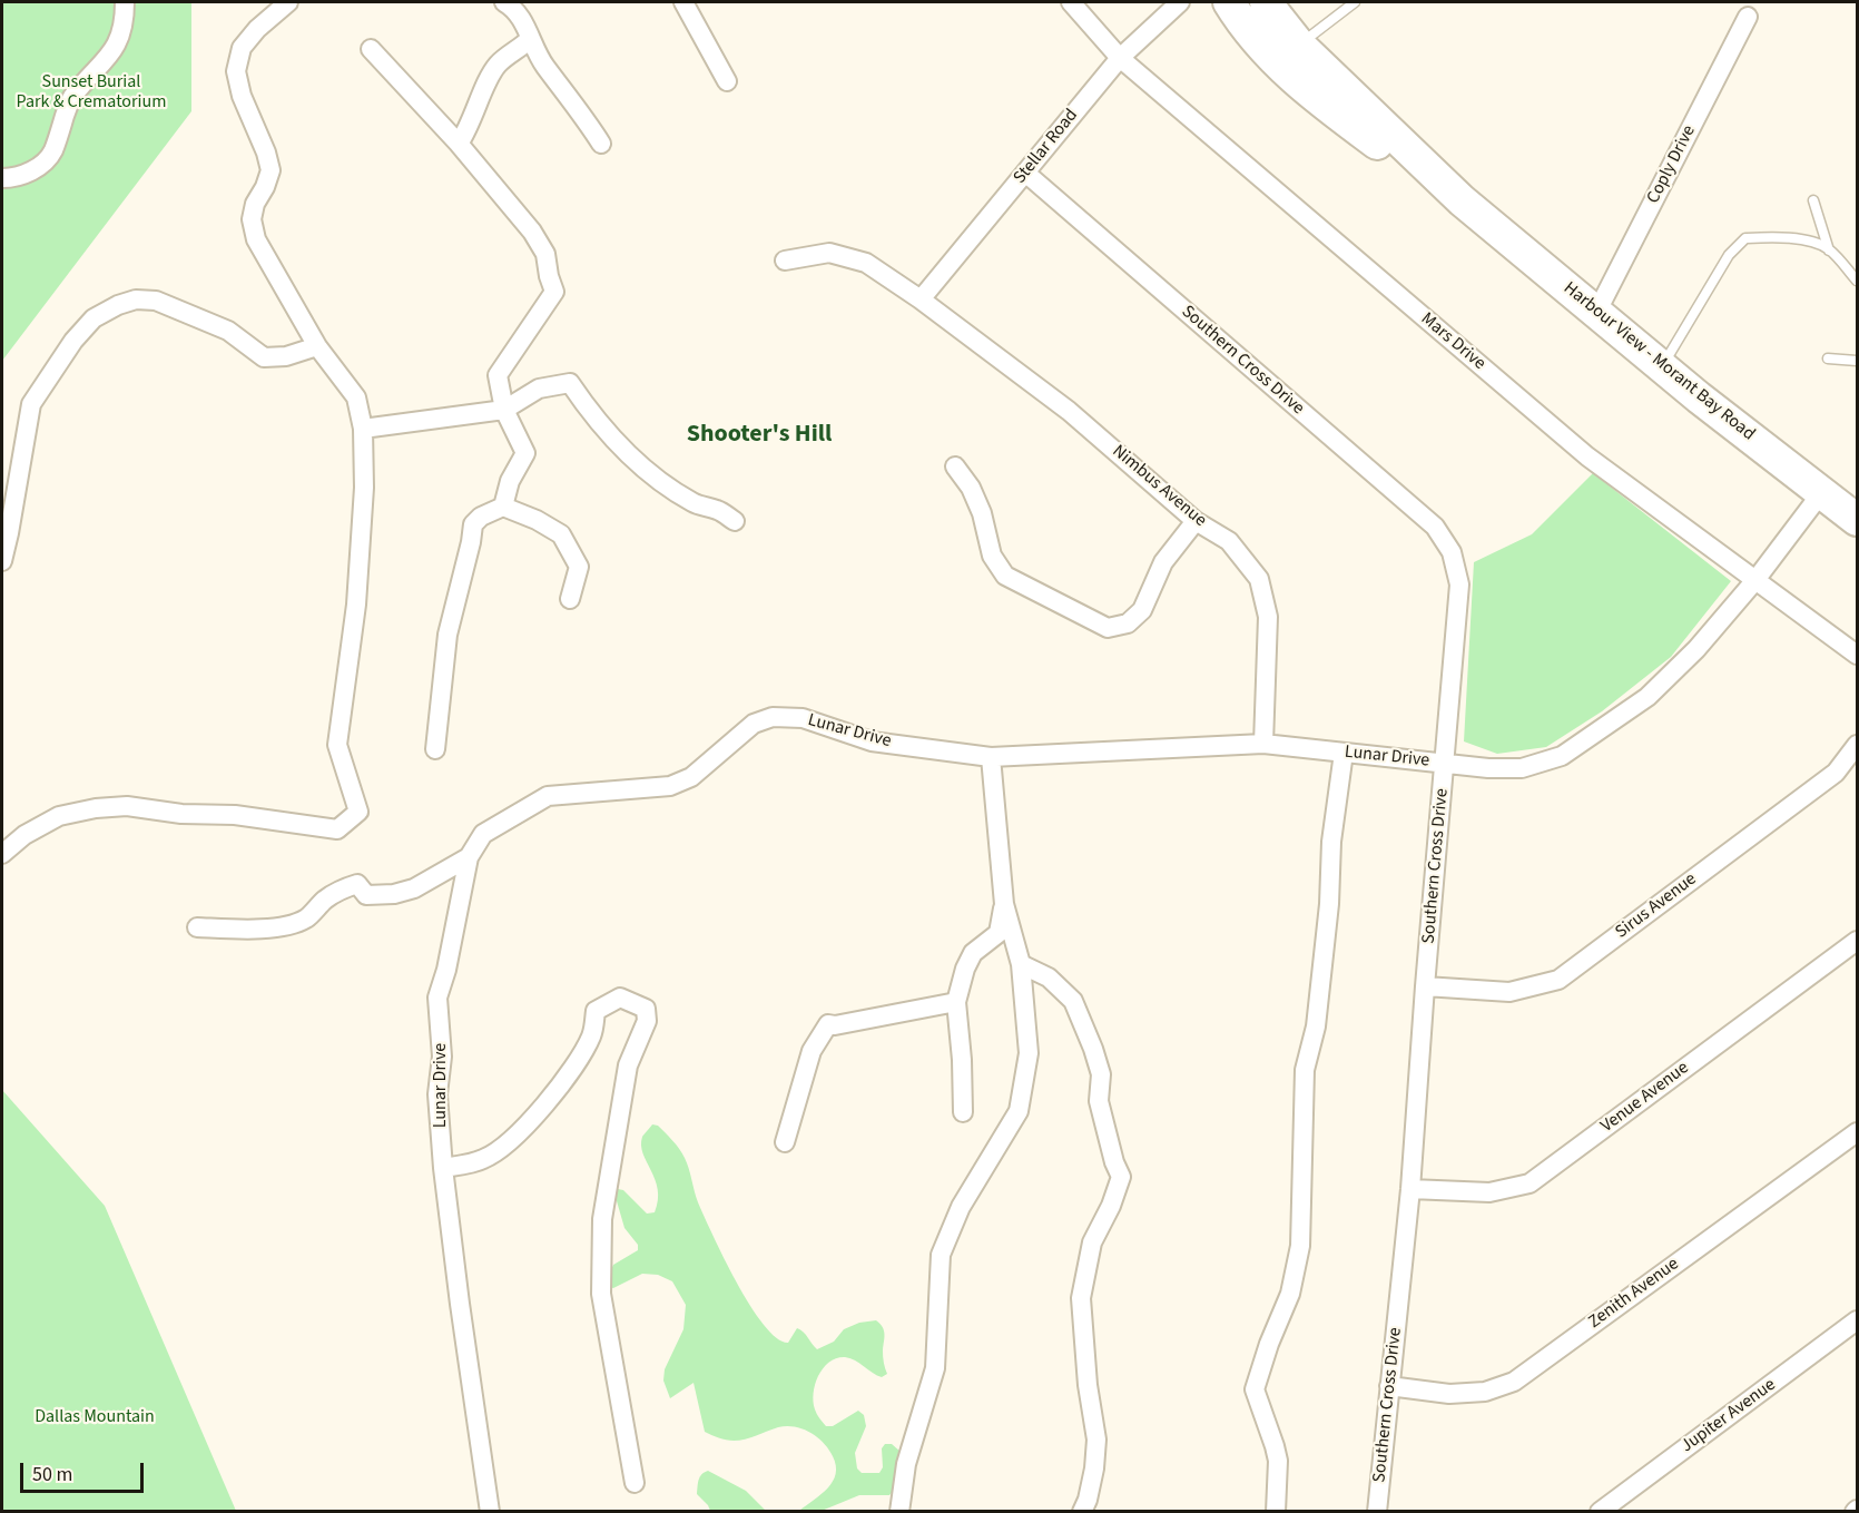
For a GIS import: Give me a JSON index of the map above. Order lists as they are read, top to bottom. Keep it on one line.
{"streets":{"highway":["Harbour View - Morant Bay Road"],"street":["Stellar Road","Coply Drive","Mars Drive","Southern Cross Drive","Nimbus Avenue","Lunar Drive","Sirus Avenue","Venue Avenue","Zenith Avenue","Jupiter Avenue"]},"crossings":[["Stellar Road","Mars Drive"],["Stellar Road","Southern Cross Drive"],["Stellar Road","Nimbus Avenue"],["Coply Drive","Harbour View - Morant Bay Road"],["Mars Drive","Lunar Drive"],["Southern Cross Drive","Lunar Drive"],["Southern Cross Drive","Sirus Avenue"],["Southern Cross Drive","Venue Avenue"],["Southern Cross Drive","Zenith Avenue"],["Harbour View - Morant Bay Road","Lunar Drive"],["Nimbus Avenue","Lunar Drive"]],"districts":["Shooter's Hill"],"parks":["Sunset Burial Park & Crematorium","Dallas Mountain"],"scale_bar":"50 m"}
